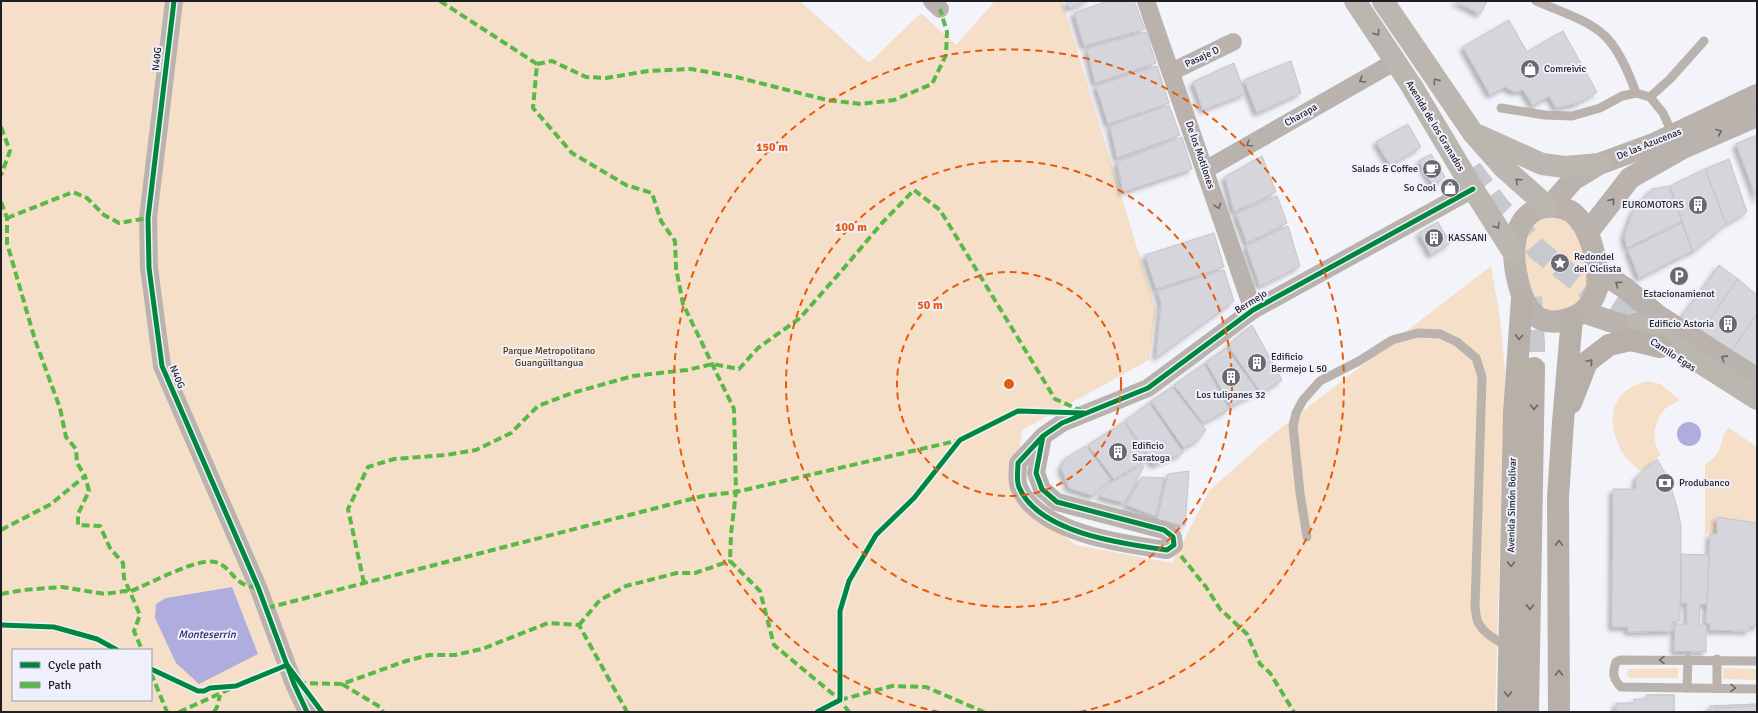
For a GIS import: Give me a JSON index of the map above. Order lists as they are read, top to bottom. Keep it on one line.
{"streets":{"highway":["Avenida Simón Bolívar"],"main road":["Avenida de los Granados"],"street":["Pasaje D","N40G","Charapa","De las Azucenas","De los Motilones","Bermejo","Camilo Egas"]},"crossings":[["Pasaje D","De los Motilones"],["Charapa","Avenida de los Granados"],["Charapa","De los Motilones"],["Avenida de los Granados","De las Azucenas"],["Avenida de los Granados","Bermejo"],["Avenida de los Granados","Camilo Egas"],["Avenida de los Granados","Avenida Simón Bolívar"],["De las Azucenas","Camilo Egas"],["De las Azucenas","Avenida Simón Bolívar"],["De los Motilones","Bermejo"],["Camilo Egas","Avenida Simón Bolívar"]],"one_way":["Charapa","De los Motilones"],"water":["Monteserrin"],"parks":["Parque Metropolitano Guangüiltangua"],"places":{"shop":["Comreivic","So Cool"],"cafe":["Salads & Coffee"],"building":["EUROMOTORS","KASSANI","Edificio Astoria","Edificio Bermejo L 50","Los tulipanes 32","Edificio Saratoga"],"place":["Redondel del Ciclista"],"parking":["Estacionamienot"],"bank":["Produbanco"]},"legend":["Cycle path","Path"],"rings":["150 m","100 m","50 m"]}
